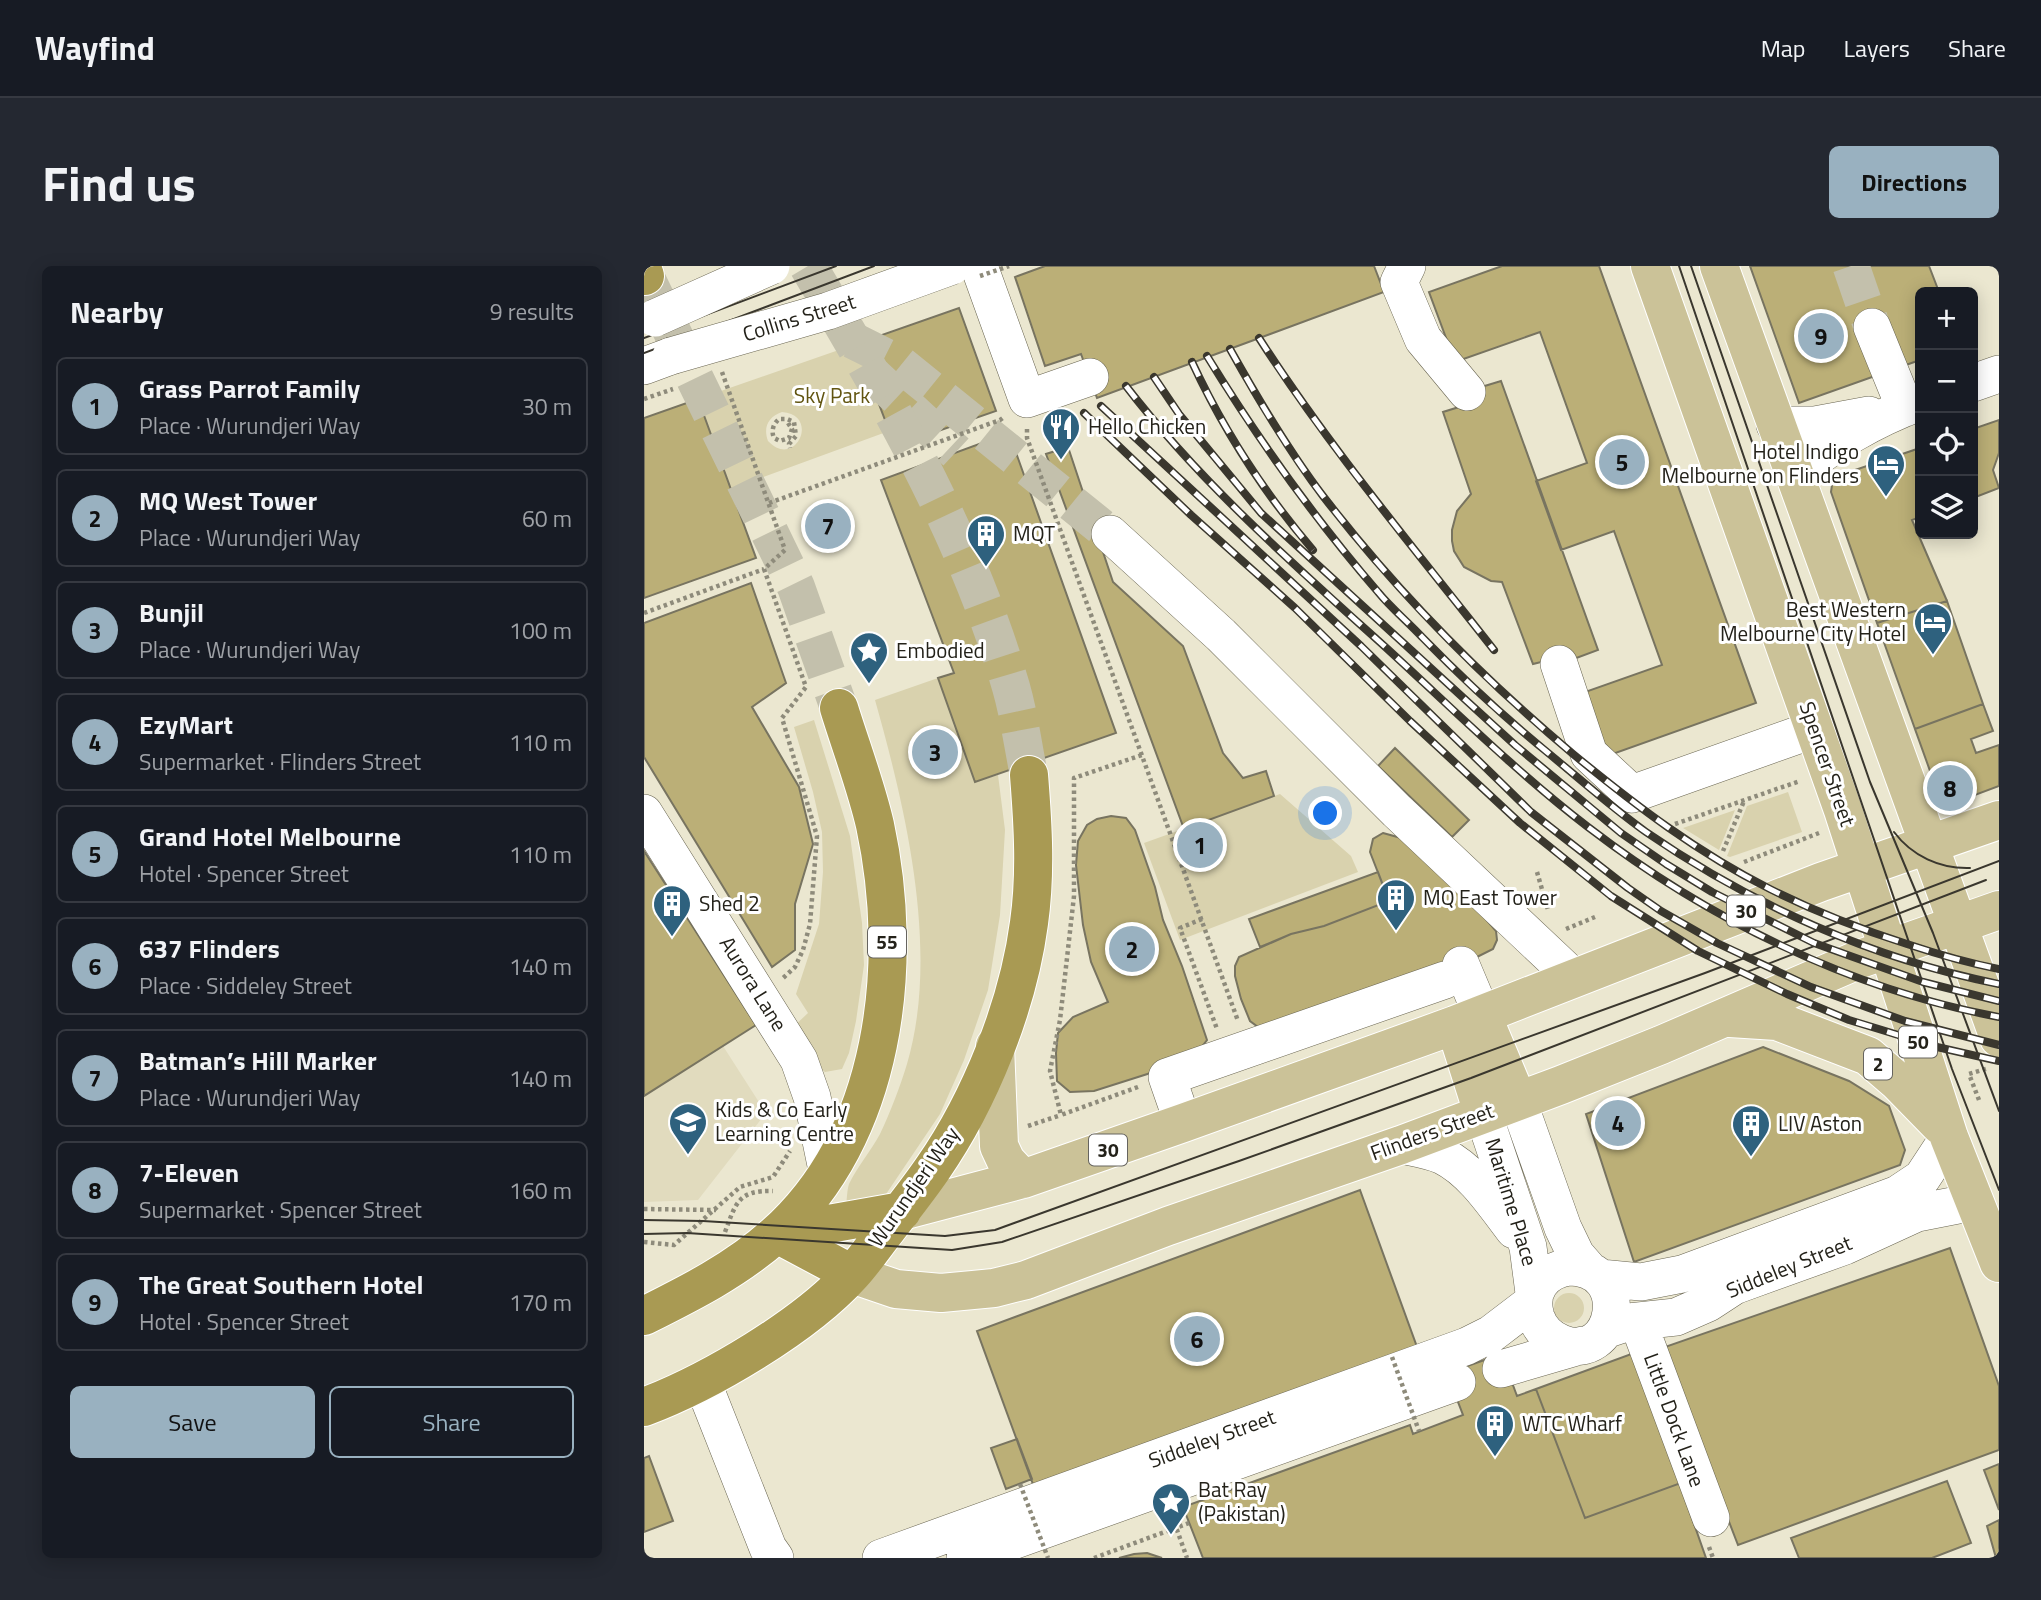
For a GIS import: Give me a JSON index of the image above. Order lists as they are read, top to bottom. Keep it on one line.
{"streets":{"highway":["30","55","Wurundjeri Way"],"main road":["Spencer Street","50","2","Flinders Street"],"street":["Collins Street","Aurora Lane","Maritime Place","Siddeley Street","Little Dock Lane"]},"crossings":[["Spencer Street","30"],["Spencer Street","2"],["Spencer Street","Flinders Street"],["Spencer Street","Siddeley Street"],["30","55"],["30","Wurundjeri Way"],["55","Aurora Lane"],["2","Flinders Street"],["2","Siddeley Street"],["Flinders Street","Wurundjeri Way"],["Flinders Street","Maritime Place"],["Maritime Place","Siddeley Street"],["Maritime Place","Little Dock Lane"],["Siddeley Street","Little Dock Lane"]],"parks":["Sky Park"],"places":{"restaurant":["Hello Chicken"],"hotel":["Hotel Indigo Melbourne on Flinders","Best Western Melbourne City Hotel"],"building":["MQT","MQ East Tower","Shed 2","LIV Aston","WTC Wharf"],"place":["Embodied","Bat Ray (Pakistan)"],"school or university":["Kids & Co Early Learning Centre"]},"page":{"header":"Wayfind","nav":["Map","Layers","Share"],"title":"Find us","buttons":["Directions",["Save","Share"]],"heading":["Nearby","9 results"],"map_buttons":["+","−"],"pins":["9","5","7","3","8","1","2","4","6"],"list":[{"mark":"1","name":"Grass Parrot Family","note":"Place · Wurundjeri Way","value":"30 m"},{"mark":"2","name":"MQ West Tower","note":"Place · Wurundjeri Way","value":"60 m"},{"mark":"3","name":"Bunjil","note":"Place · Wurundjeri Way","value":"100 m"},{"mark":"4","name":"EzyMart","note":"Supermarket · Flinders Street","value":"110 m"},{"mark":"5","name":"Grand Hotel Melbourne","note":"Hotel · Spencer Street","value":"110 m"},{"mark":"6","name":"637 Flinders","note":"Place · Siddeley Street","value":"140 m"},{"mark":"7","name":"Batman’s Hill Marker","note":"Place · Wurundjeri Way","value":"140 m"},{"mark":"8","name":"7-Eleven","note":"Supermarket · Spencer Street","value":"160 m"},{"mark":"9","name":"The Great Southern Hotel","note":"Hotel · Spencer Street","value":"170 m"}]}}
